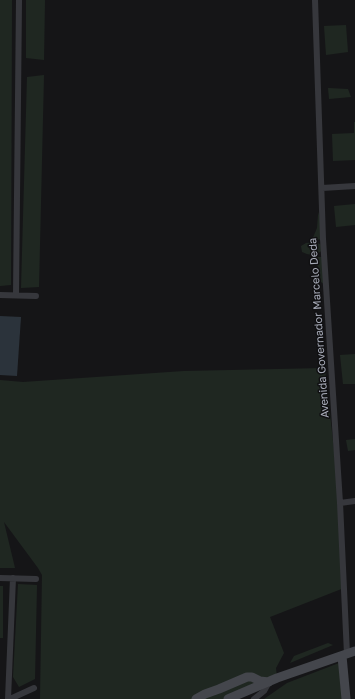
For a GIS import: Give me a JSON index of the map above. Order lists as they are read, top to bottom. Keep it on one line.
{"streets":{"street":["Avenida Governador Marcelo Deda"]}}
